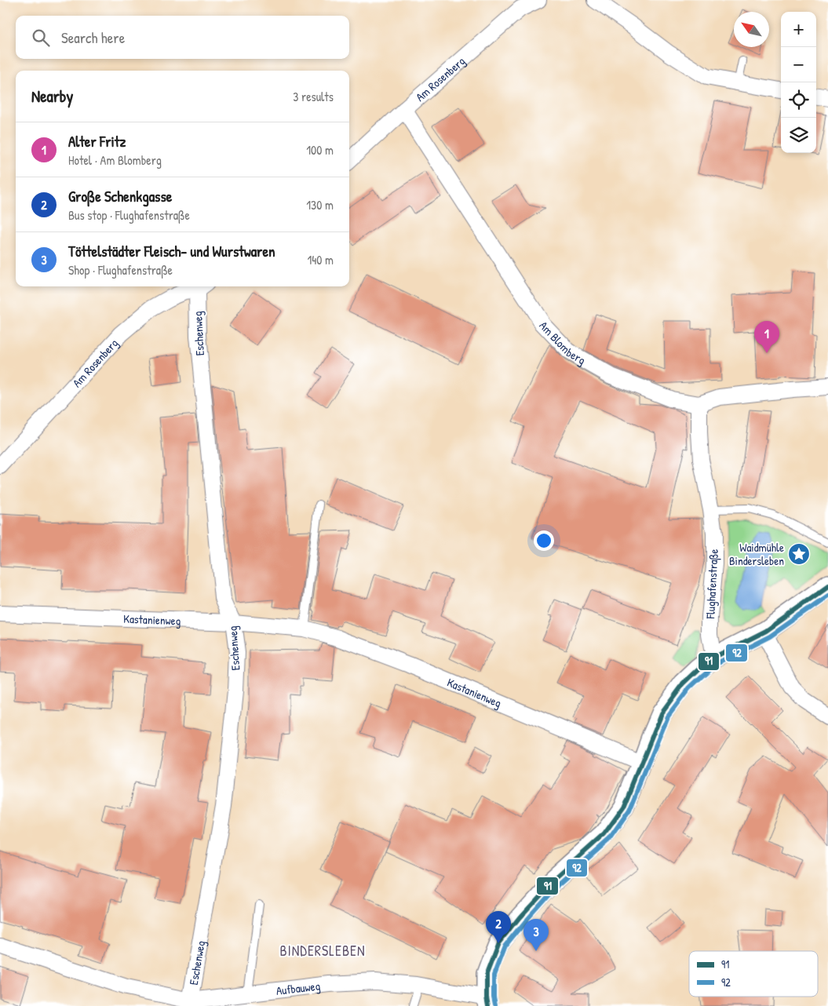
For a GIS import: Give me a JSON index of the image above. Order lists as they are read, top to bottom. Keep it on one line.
{"streets":{"street":["Am Rosenberg","Eschenweg","Am Blomberg","Flughafenstraße","Kastanienweg","Aufbauweg"]},"crossings":[["Am Rosenberg","Eschenweg"],["Am Rosenberg","Am Blomberg"],["Eschenweg","Kastanienweg"],["Eschenweg","Aufbauweg"],["Am Blomberg","Flughafenstraße"]],"districts":["BINDERSLEBEN"],"places":{"place":["Waidmühle Bindersleben"]},"lines":["transit line 91","transit line 92"],"legend":["91","92"],"north":"top left","page":{"map_buttons":["+","−"],"search":"Search here","heading":["Nearby","3 results"],"list":[{"mark":"1","name":"Alter Fritz","note":"Hotel · Am Blomberg","value":"100 m"},{"mark":"2","name":"Große Schenkgasse","note":"Bus stop · Flughafenstraße","value":"130 m"},{"mark":"3","name":"Töttelstädter Fleisch- und Wurstwaren","note":"Shop · Flughafenstraße","value":"140 m"}],"pins":["1","2","3"]}}
